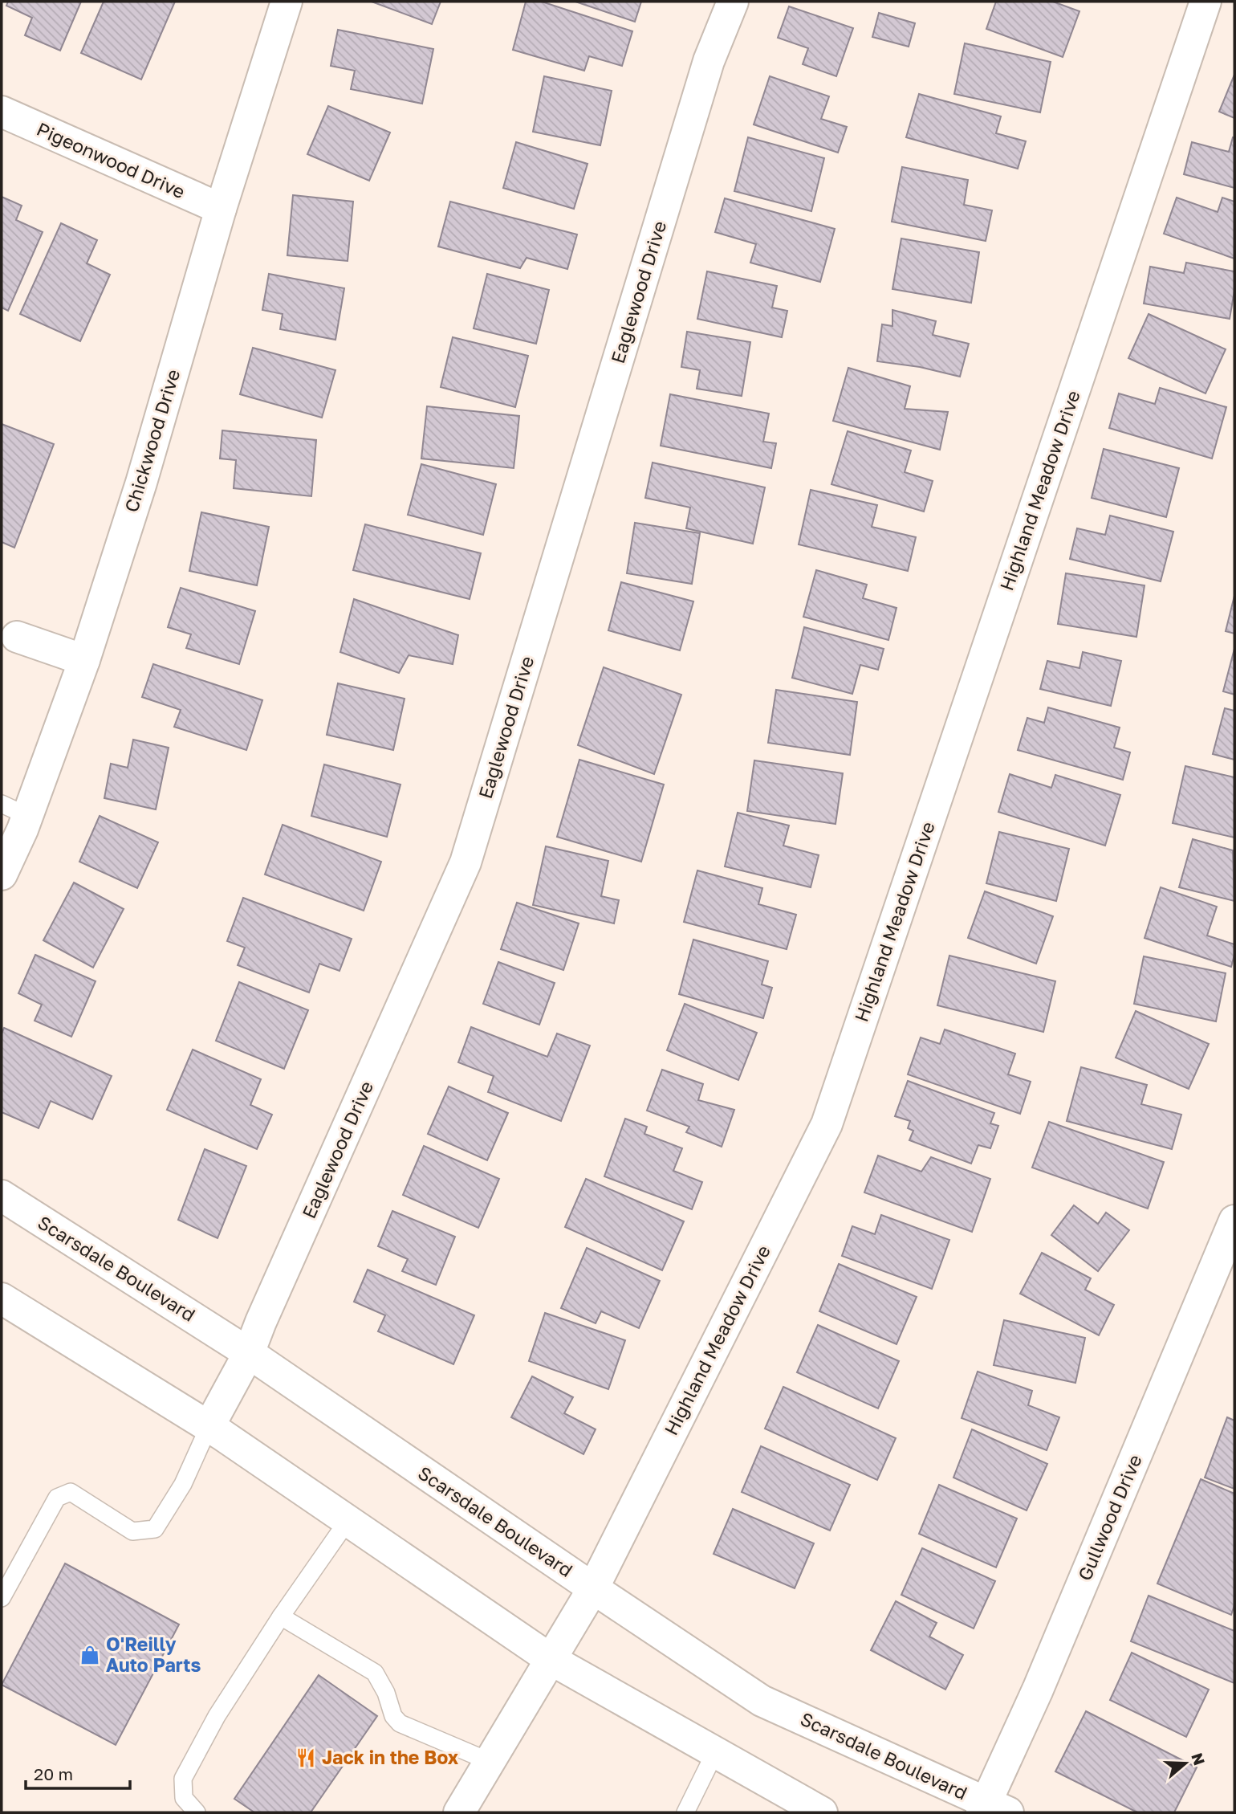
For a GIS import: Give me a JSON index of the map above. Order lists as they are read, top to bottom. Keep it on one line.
{"streets":{"street":["Pigeonwood Drive","Eaglewood Drive","Chickwood Drive","Highland Meadow Drive","Scarsdale Boulevard","Gullwood Drive"]},"crossings":[["Pigeonwood Drive","Chickwood Drive"],["Eaglewood Drive","Scarsdale Boulevard"],["Highland Meadow Drive","Scarsdale Boulevard"],["Scarsdale Boulevard","Gullwood Drive"]],"places":{"shop":["O'Reilly Auto Parts"],"restaurant":["Jack in the Box"]},"scale_bar":"20 m","north":"right"}
